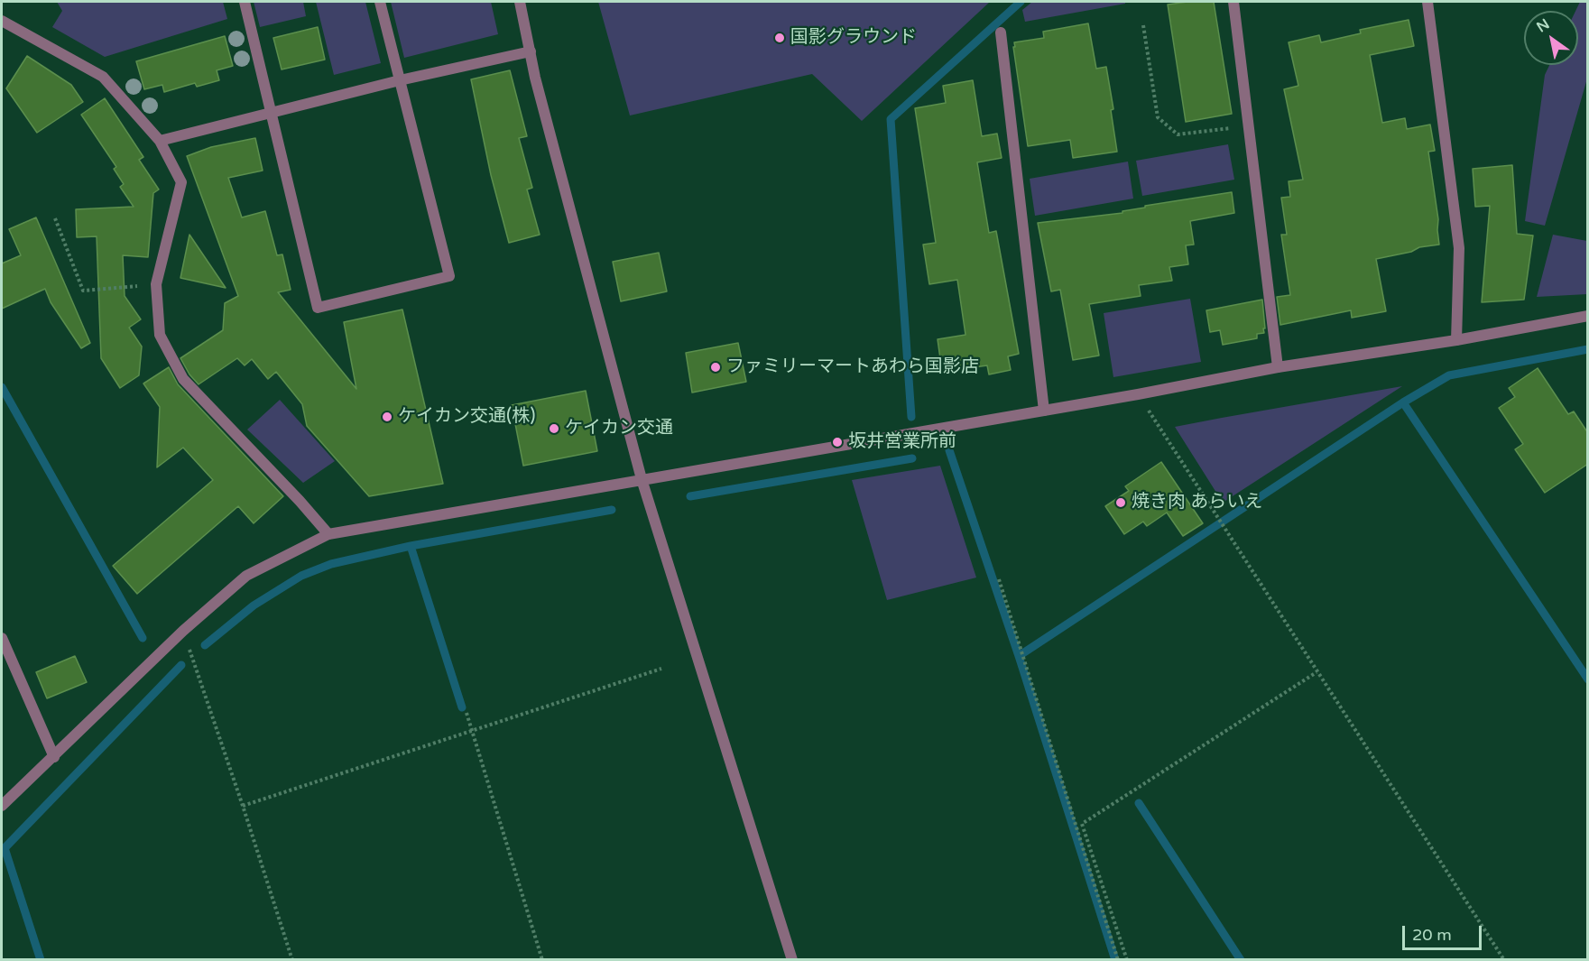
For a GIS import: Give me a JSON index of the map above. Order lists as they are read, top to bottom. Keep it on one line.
{"places":["国影グラウンド","ファミリーマートあわら国影店","ケイカン交通(株)","ケイカン交通","坂井営業所前","焼き肉 あらいえ"],"scale_bar":"20 m","north":"top left"}
